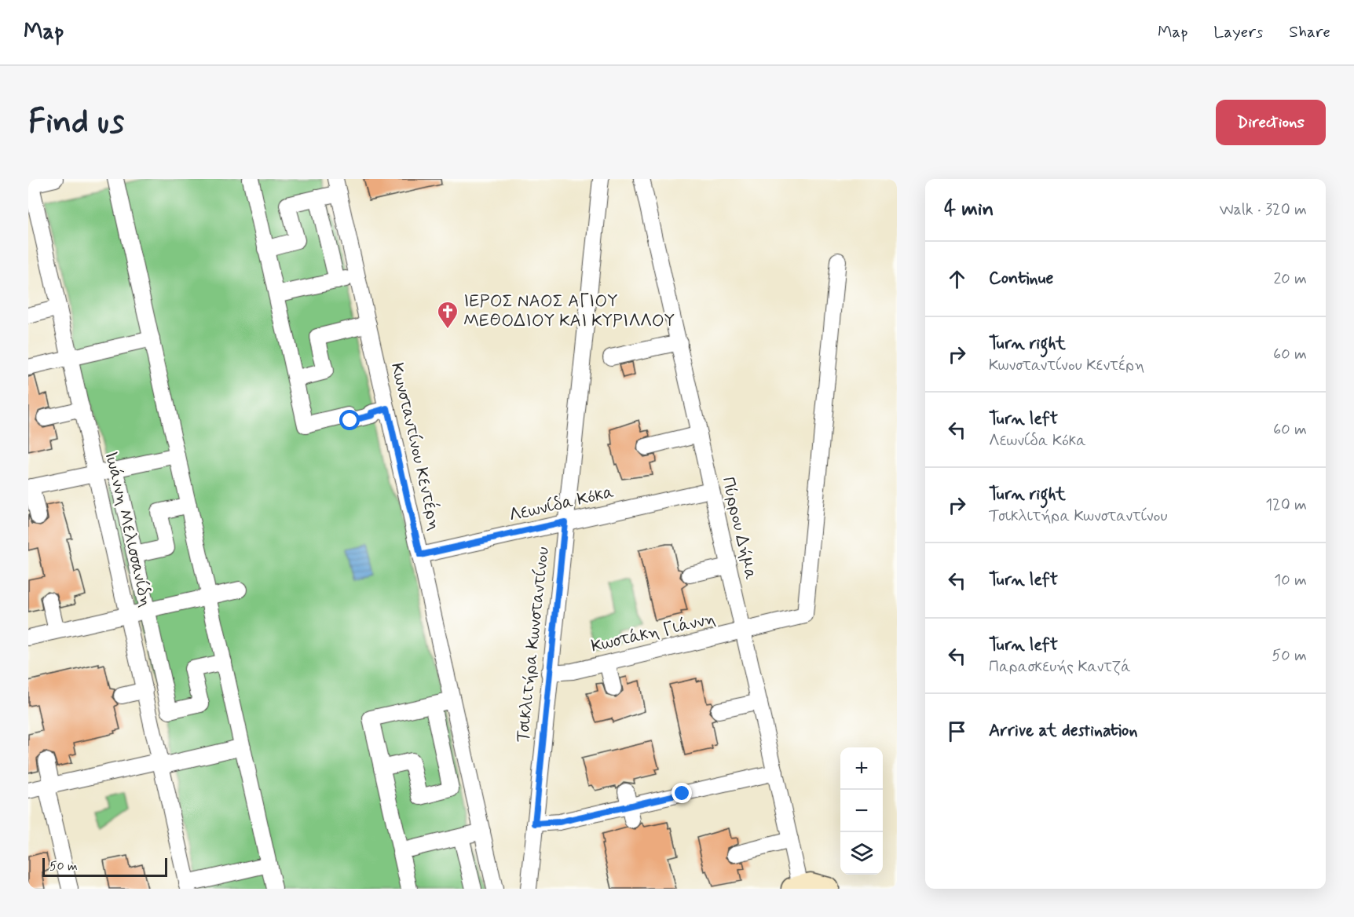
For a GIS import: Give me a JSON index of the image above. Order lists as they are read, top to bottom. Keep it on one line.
{"streets":{"street":["Κωνσταντίνου Κεντέρη","Λεωνίδα Κόκα","Πύρρου Δήμα","Ιωάννη Μελισσανίδη","Κωστάκη Γιάννη","Τσικλιτήρα Κωνσταντίνου"]},"crossings":[["Κωνσταντίνου Κεντέρη","Λεωνίδα Κόκα"],["Λεωνίδα Κόκα","Πύρρου Δήμα"],["Λεωνίδα Κόκα","Τσικλιτήρα Κωνσταντίνου"],["Πύρρου Δήμα","Κωστάκη Γιάννη"],["Κωστάκη Γιάννη","Τσικλιτήρα Κωνσταντίνου"]],"places":{"church":["ΙΕΡΟΣ ΝΑΟΣ ΑΓΙΟΥ ΜΕΘΟΔΙΟΥ ΚΑΙ ΚΥΡΙΛΛΟΥ"]},"scale_bar":"50 m","page":{"header":"Map","nav":["Map","Layers","Share"],"buttons":"Directions","title":"Find us","heading":["4 min","Walk · 320 m"],"list":[["Continue","20 m"],["Turn right","Κωνσταντίνου Κεντέρη","60 m"],["Turn left","Λεωνίδα Κόκα","60 m"],["Turn right","Τσικλιτήρα Κωνσταντίνου","120 m"],["Turn left","10 m"],["Turn left","Παρασκευής Καντζά","50 m"],"Arrive at destination"],"map_buttons":["+","−"],"scale":"50 m"}}
